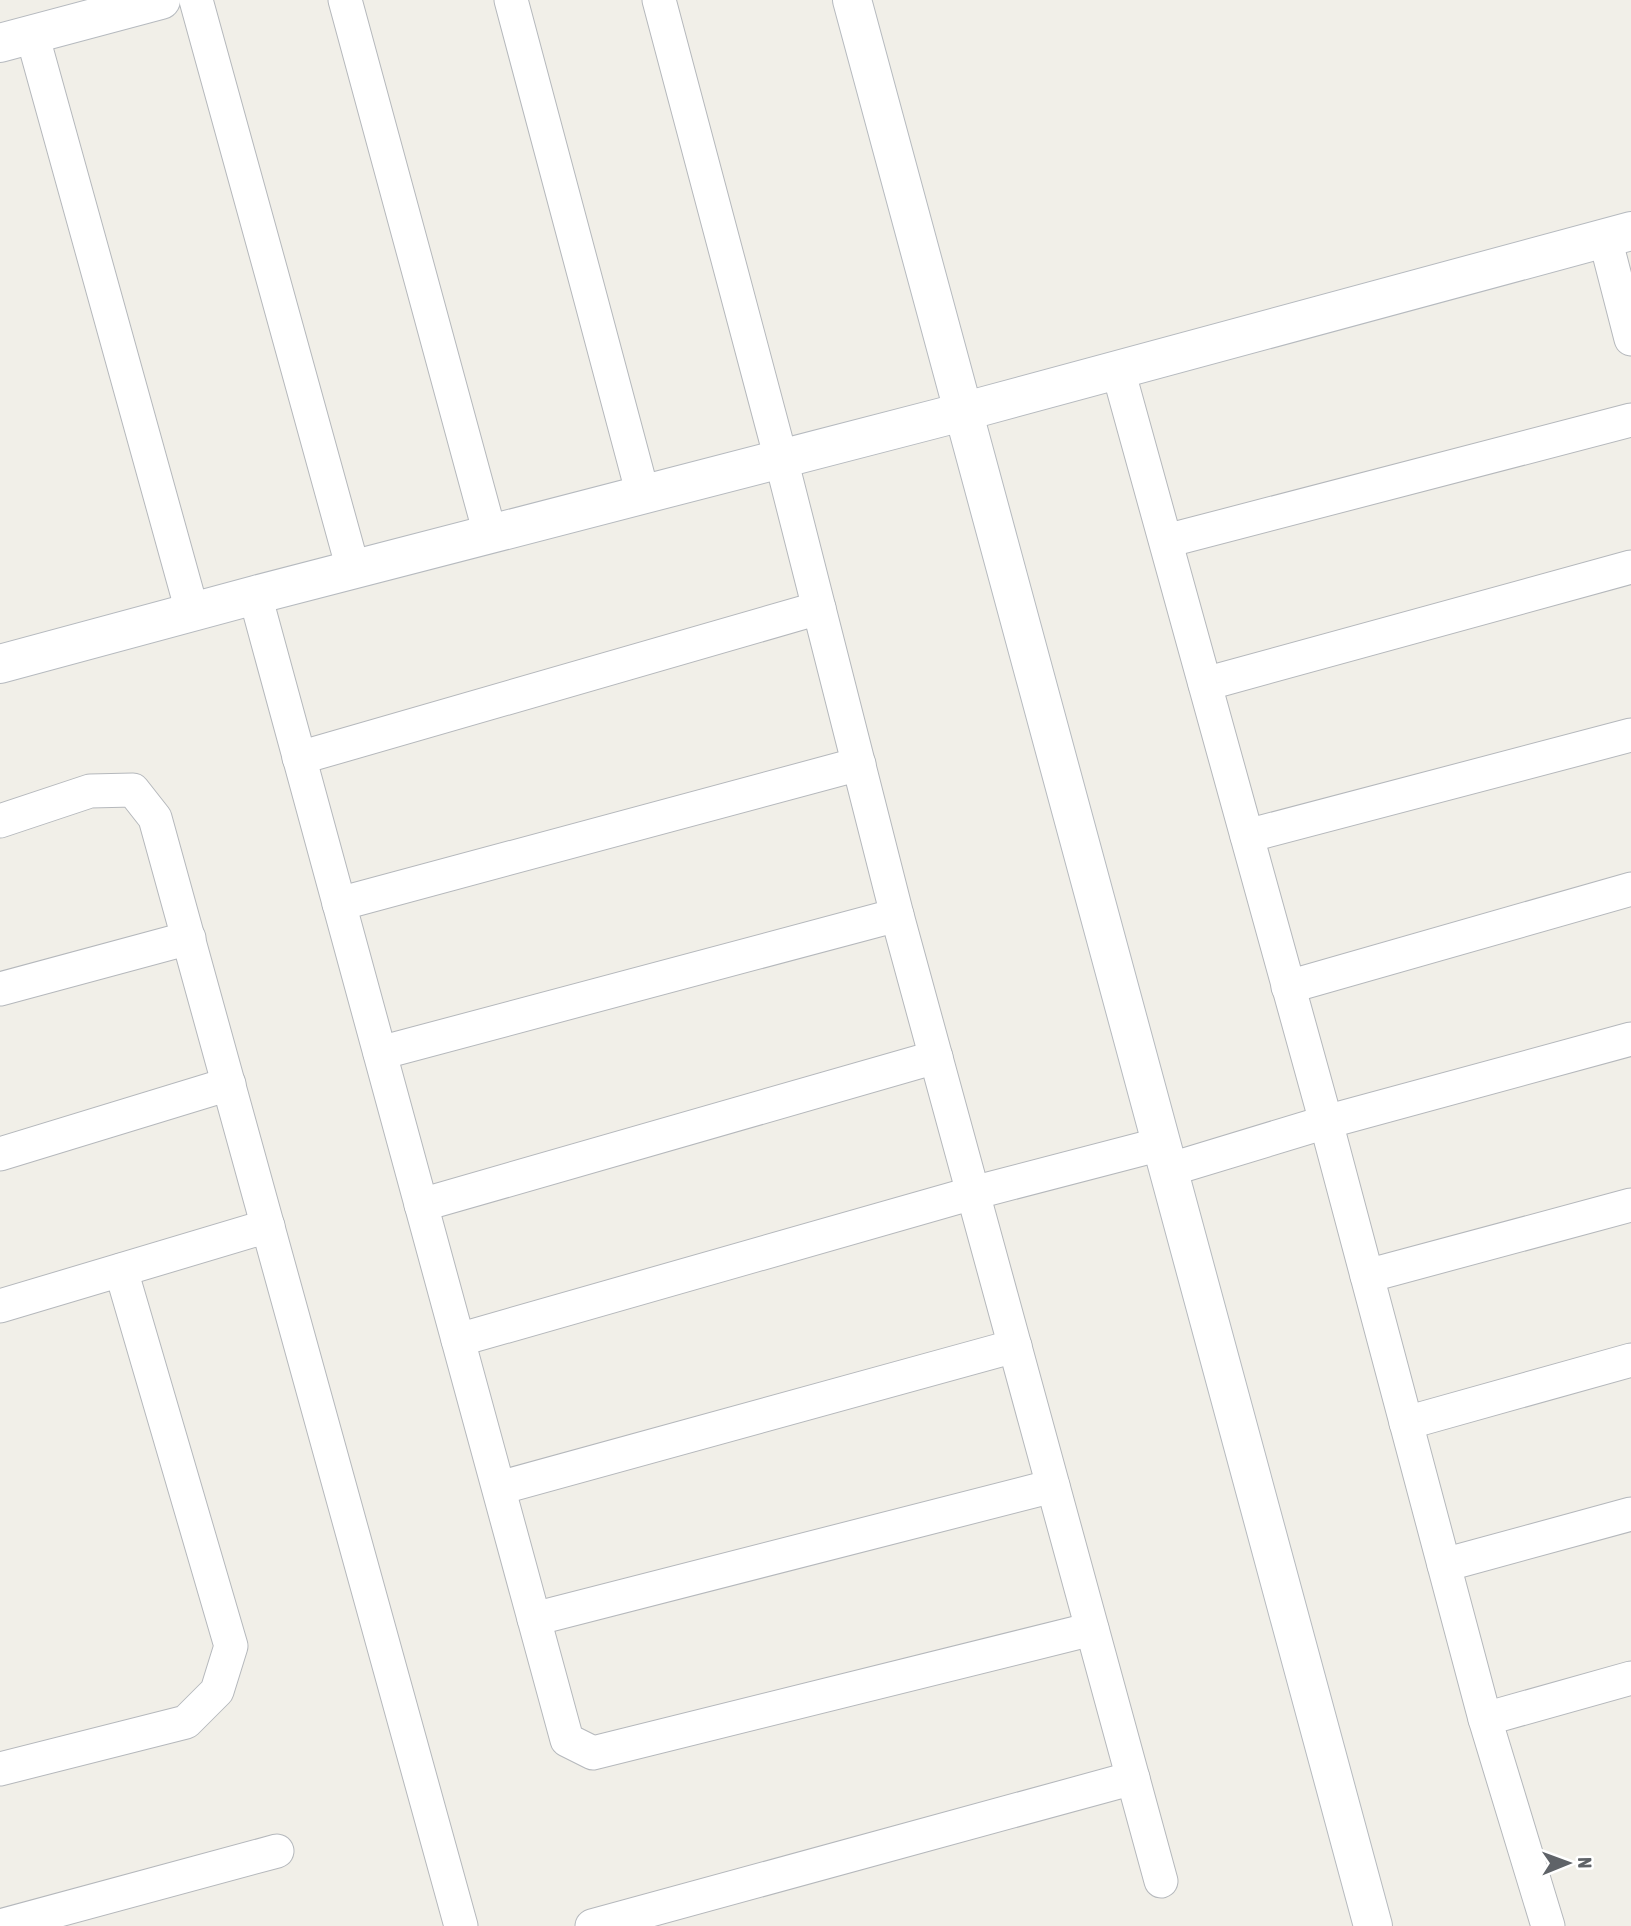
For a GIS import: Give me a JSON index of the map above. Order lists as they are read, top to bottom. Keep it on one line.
{"north":"right"}
